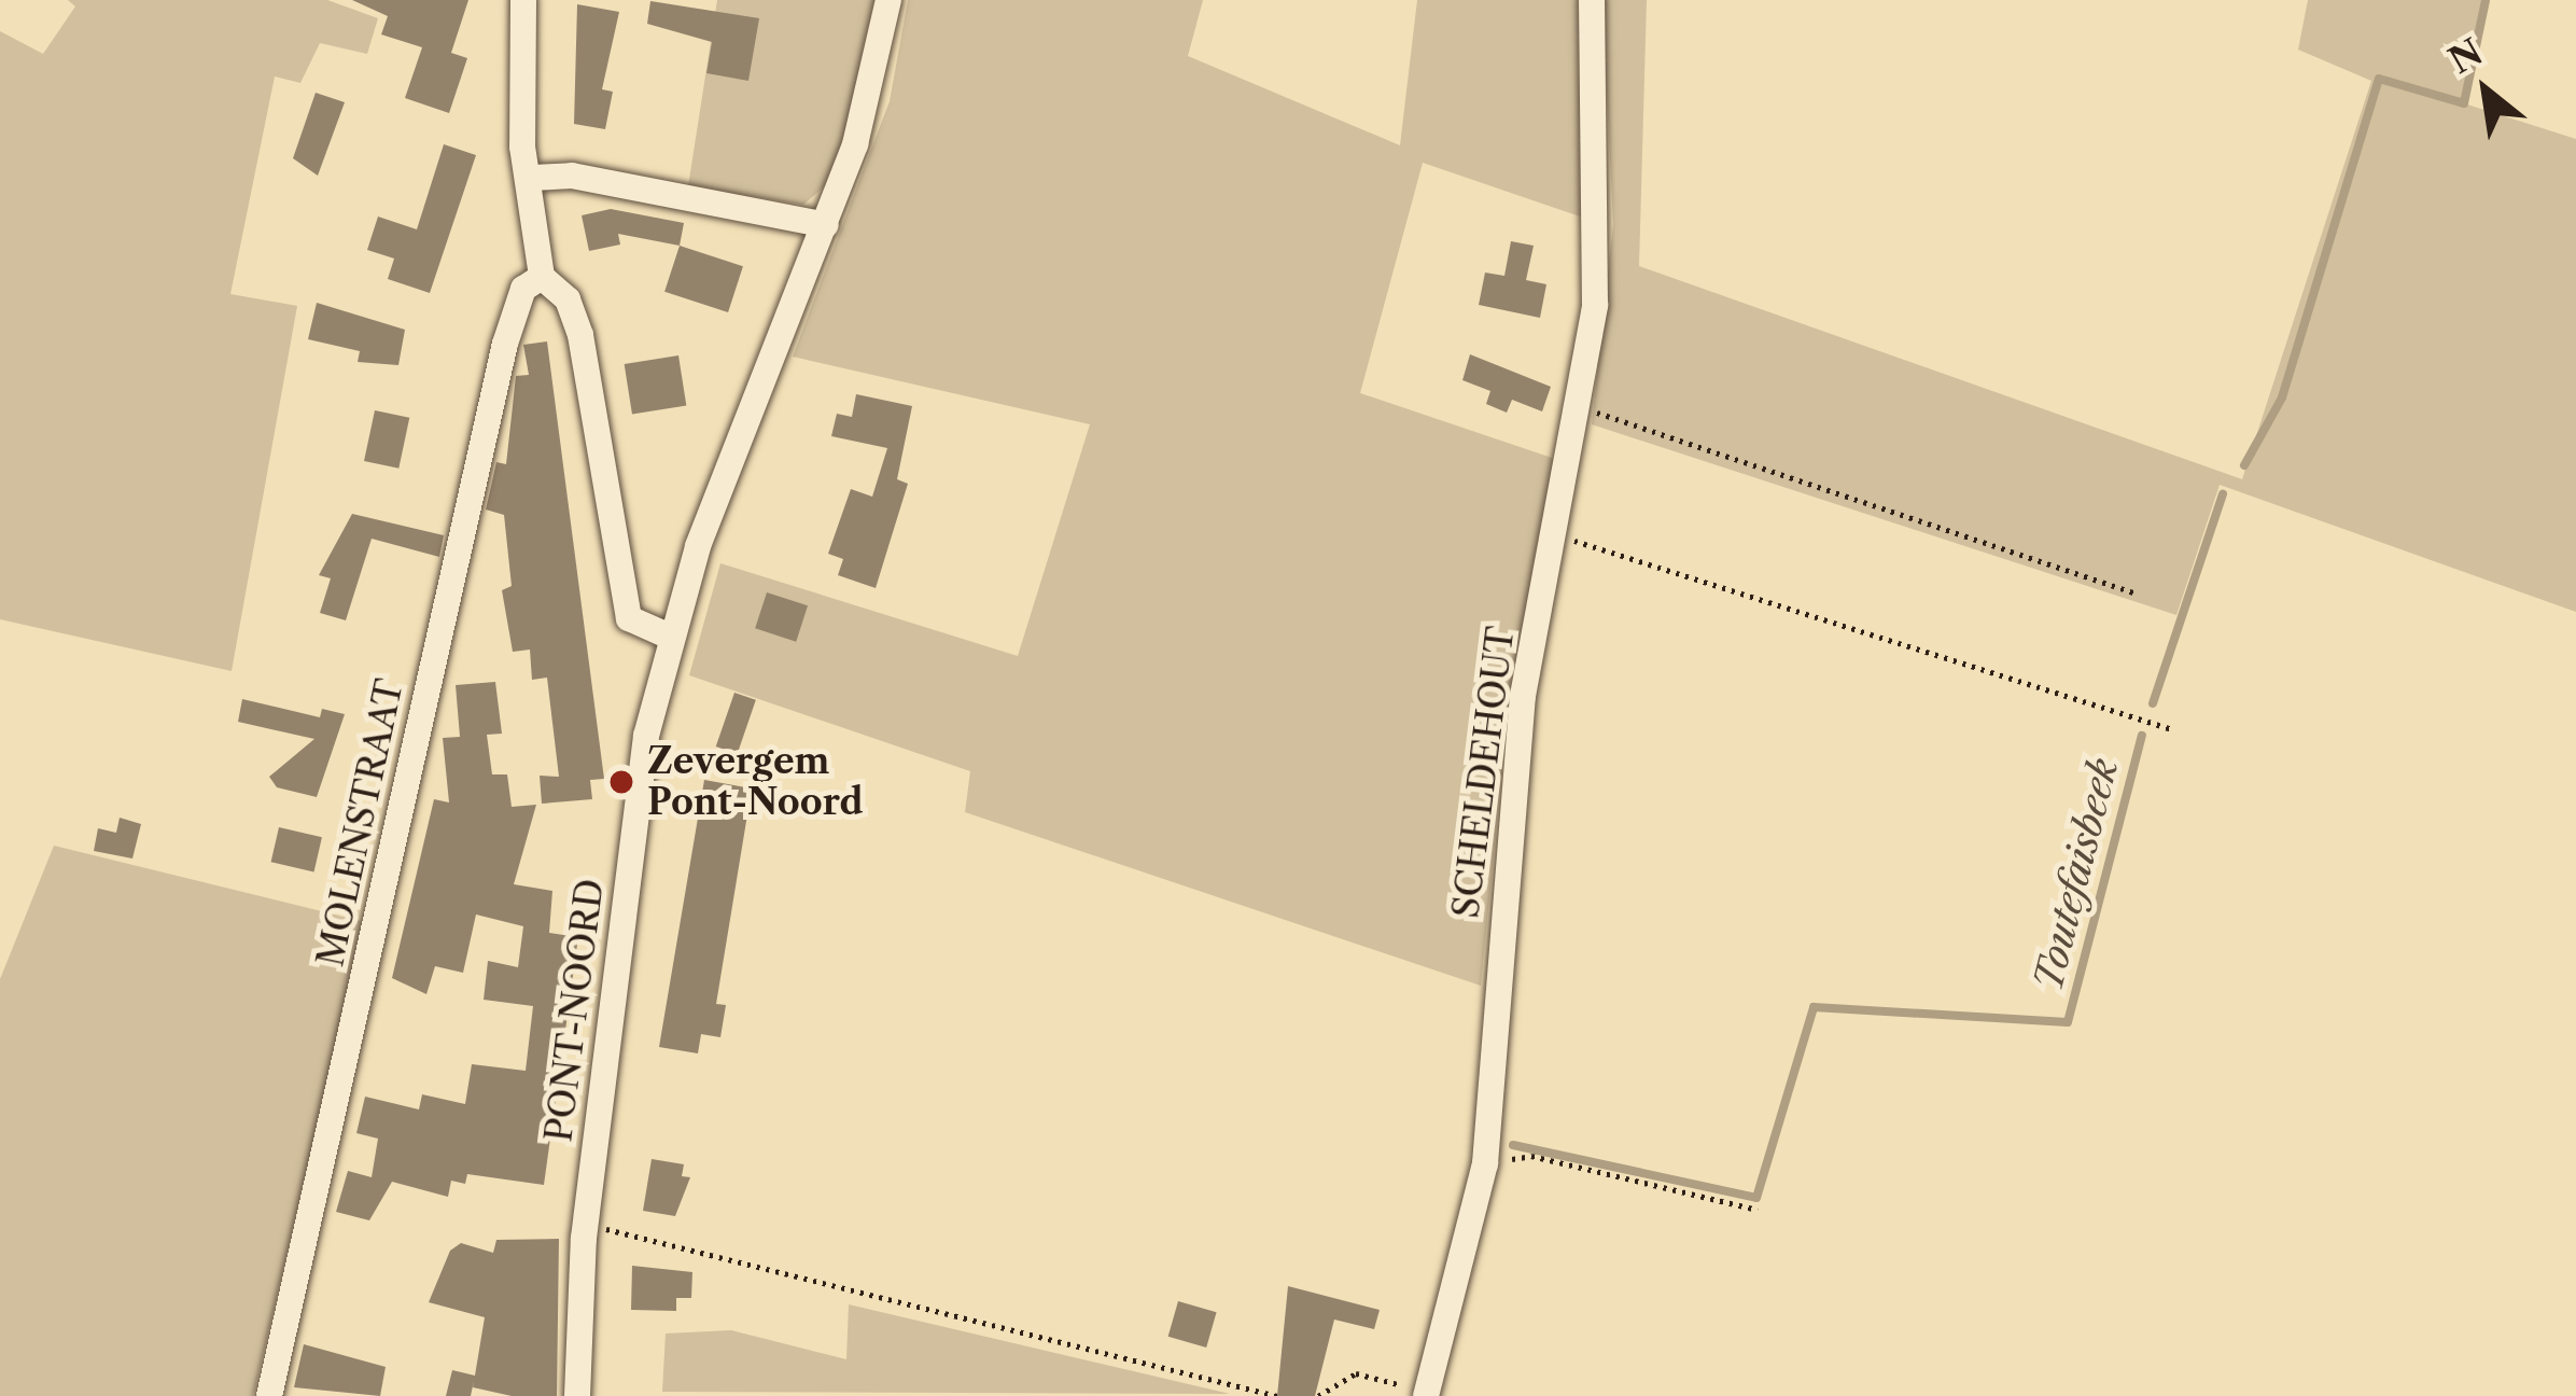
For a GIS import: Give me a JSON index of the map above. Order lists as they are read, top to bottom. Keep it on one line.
{"streets":{"street":["SCHELDEHOUT","MOLENSTRAAT","PONT-NOORD"]},"water":["Toutefaisbeek"],"places":["Zevergem Pont-Noord"],"north":"top left"}
